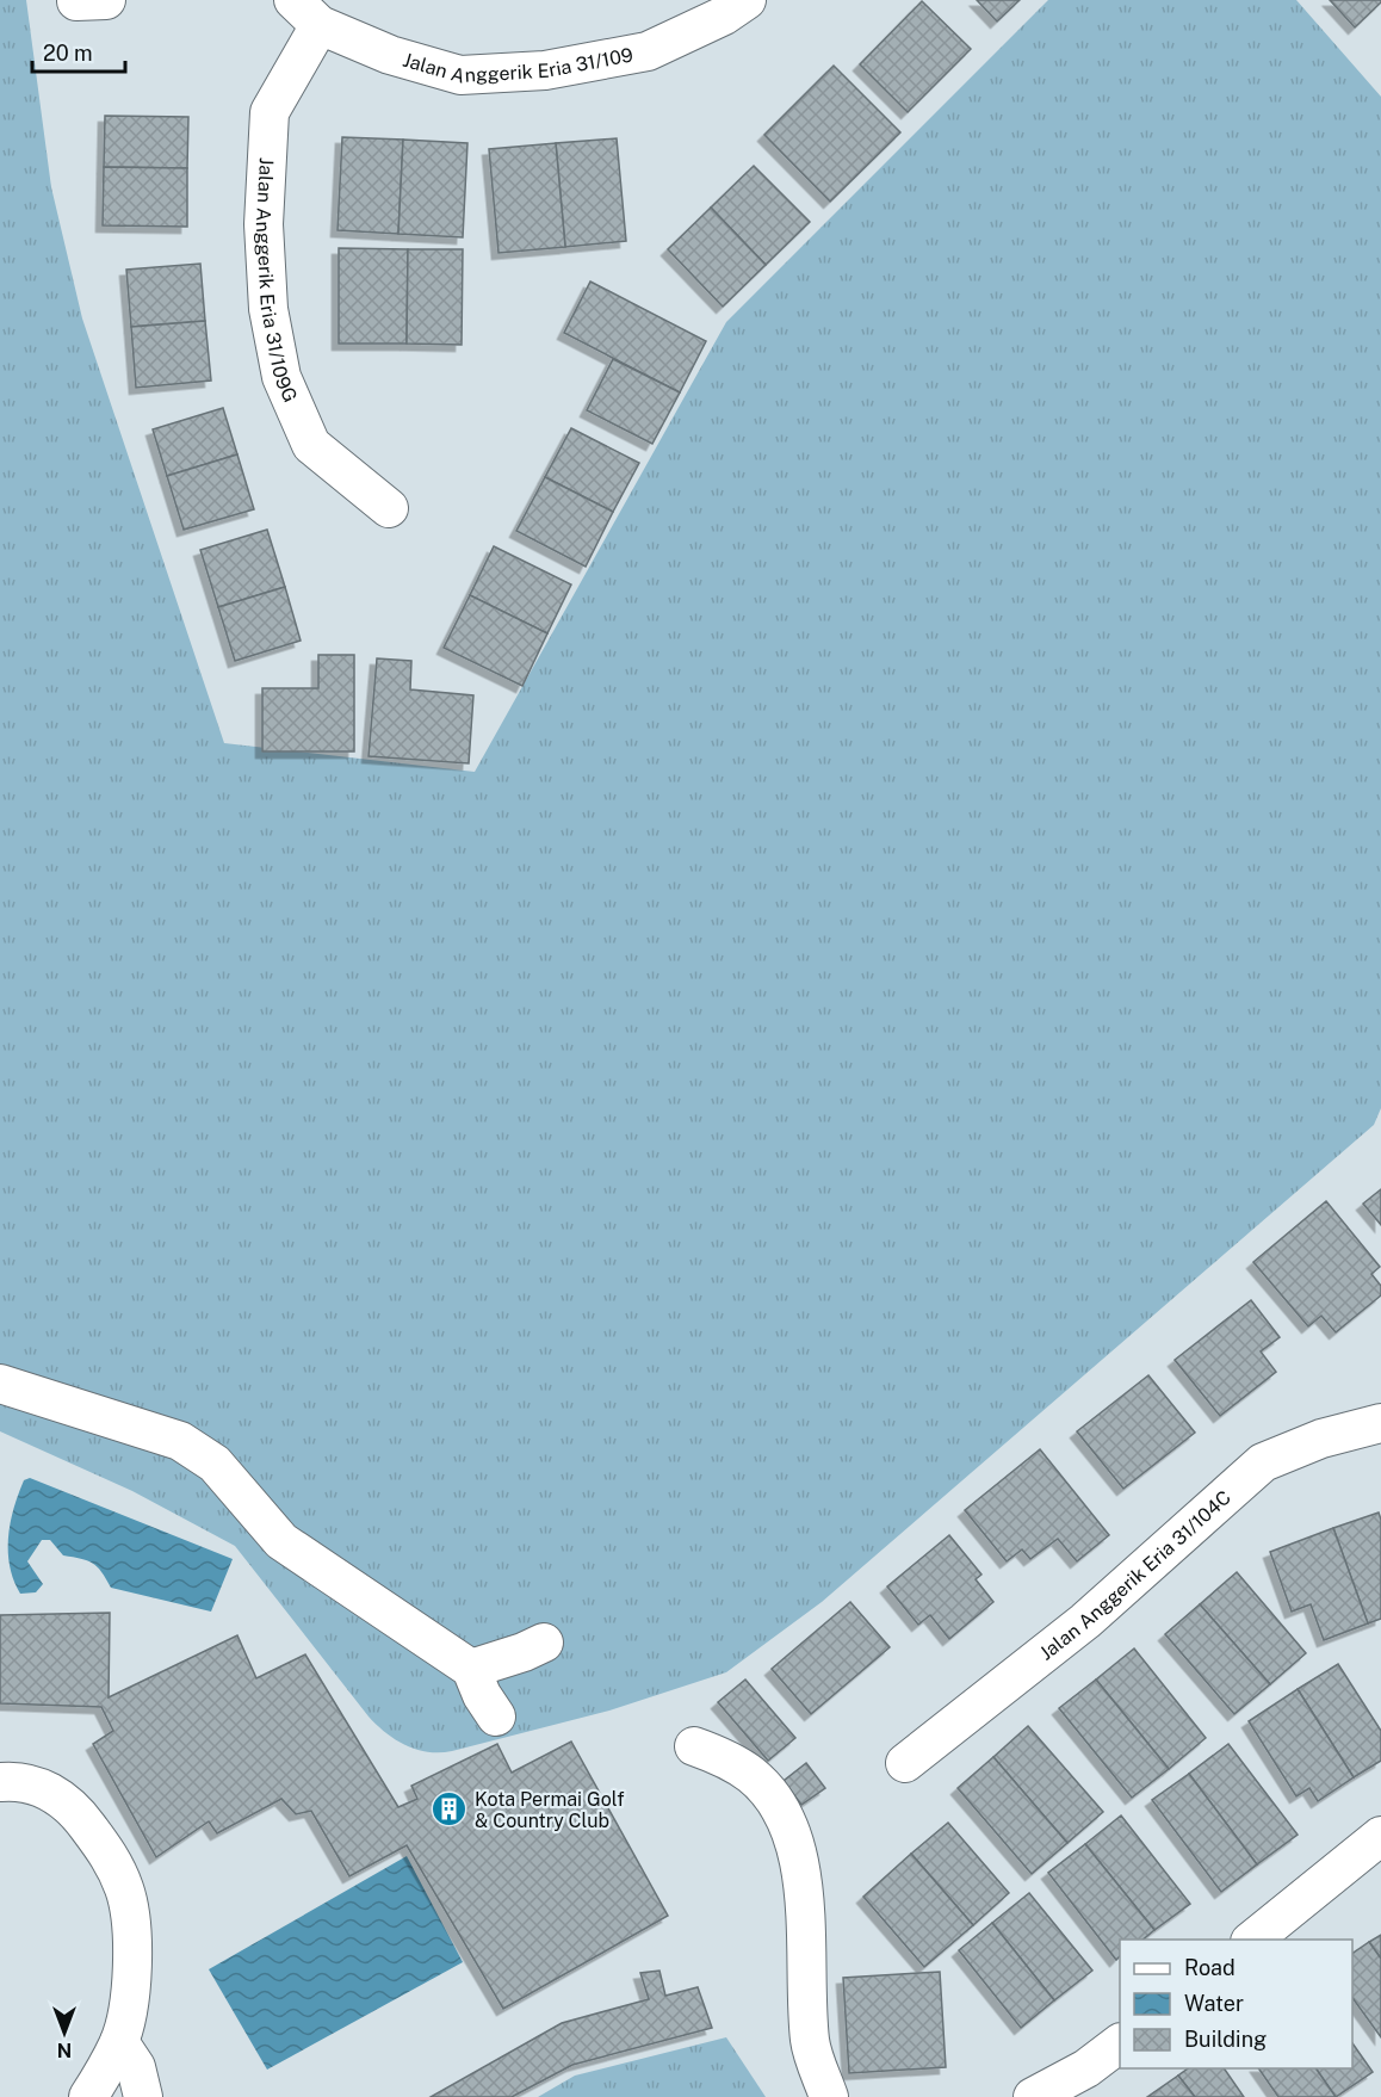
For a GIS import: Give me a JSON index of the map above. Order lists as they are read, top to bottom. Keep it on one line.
{"streets":{"street":["Jalan Anggerik Eria 31/109","Jalan Anggerik Eria 31/109G","Jalan Anggerik Eria 31/104C"]},"crossings":[["Jalan Anggerik Eria 31/109","Jalan Anggerik Eria 31/109G"]],"places":{"building":["Kota Permai Golf & Country Club"]},"legend":["Road","Water","Building"],"scale_bar":"20 m","north":"bottom"}
